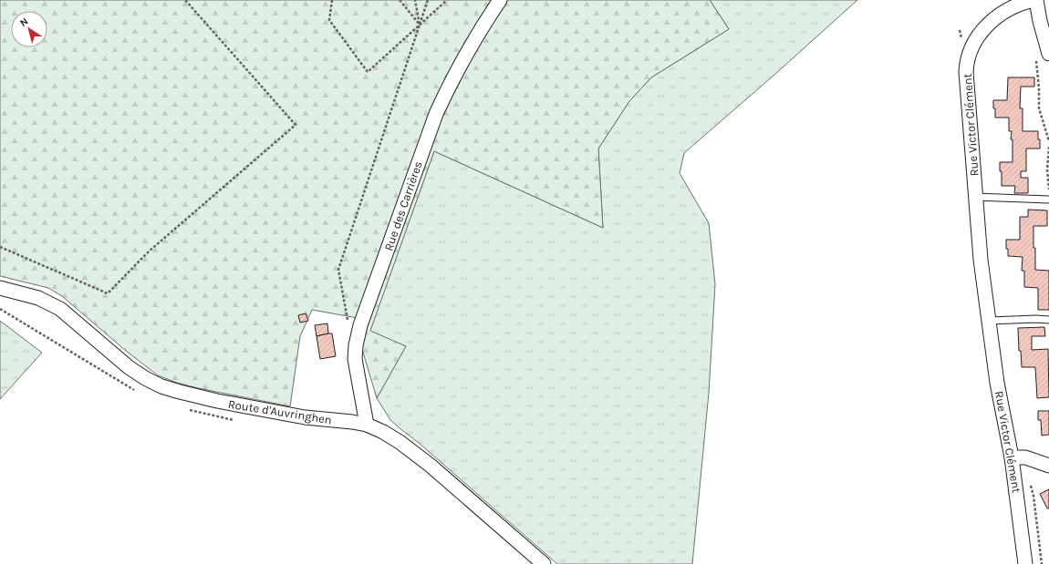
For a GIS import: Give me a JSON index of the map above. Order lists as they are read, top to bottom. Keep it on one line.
{"streets":{"street":["Rue Victor Clément","Rue des Carrières","Route d'Auvringhen"]},"crossings":[["Rue des Carrières","Route d'Auvringhen"]],"north":"top left"}
